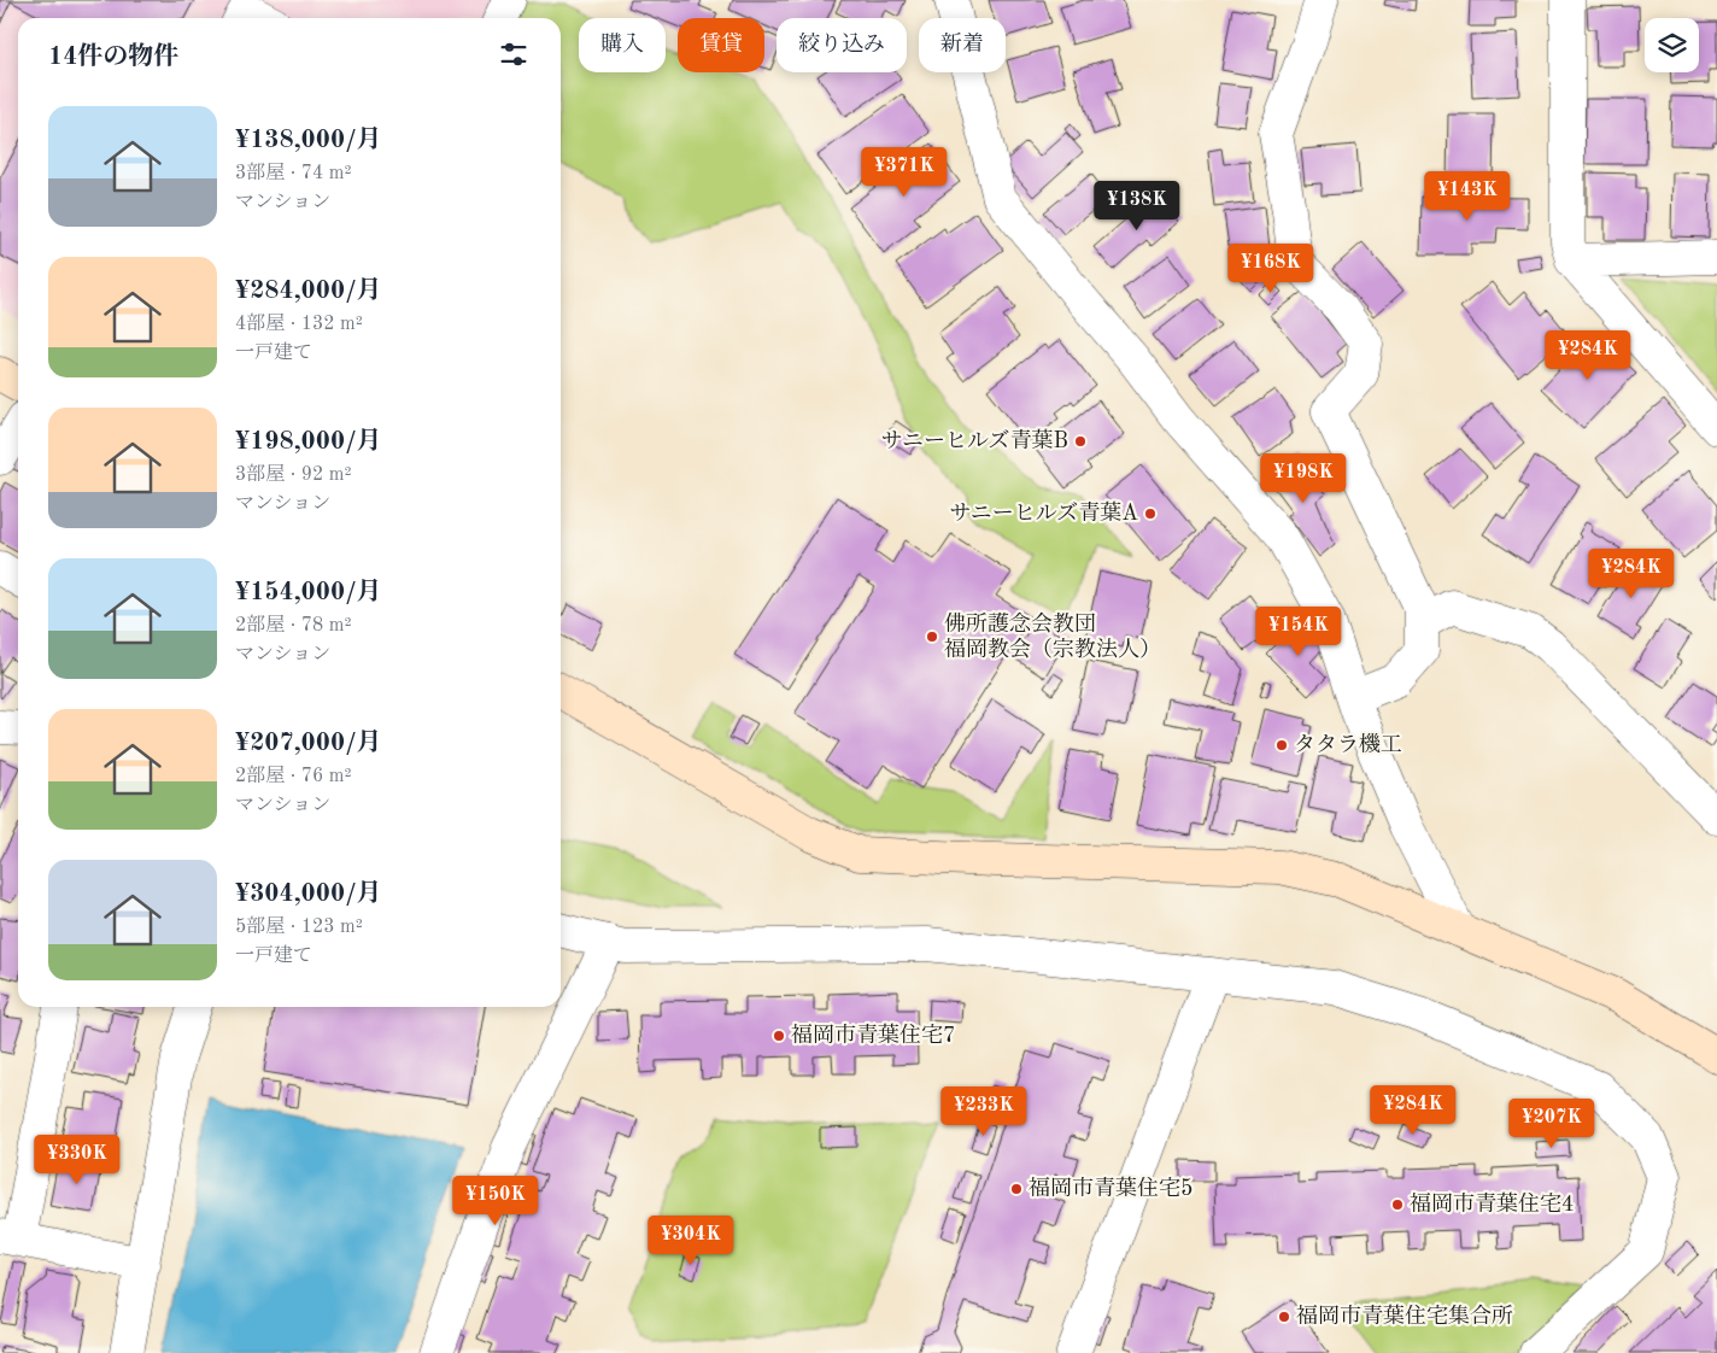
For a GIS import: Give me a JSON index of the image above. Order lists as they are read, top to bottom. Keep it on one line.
{"places":["サニーヒルズ青葉B","サニーヒルズ青葉A","佛所護念会教団 福岡教会（宗教法人）","タタラ機工","福岡市青葉住宅7","福岡市青葉住宅5","福岡市青葉住宅4","福岡市青葉住宅集合所"],"page":{"chip":["購入","賃貸","絞り込み","新着"],"heading":"14件の物件","list":[{"name":"¥138,000/月","note":"3部屋 · 74 m² · マンション"},{"name":"¥284,000/月","note":"4部屋 · 132 m² · 一戸建て"},{"name":"¥198,000/月","note":"3部屋 · 92 m² · マンション"},{"name":"¥154,000/月","note":"2部屋 · 78 m² · マンション"},{"name":"¥207,000/月","note":"2部屋 · 76 m² · マンション"},{"name":"¥304,000/月","note":"5部屋 · 123 m² · 一戸建て"}],"price":["¥371K","¥143K","¥138K","¥168K","¥284K","¥198K","¥284K","¥154K","¥284K","¥233K","¥207K","¥330K","¥150K","¥304K"]}}
